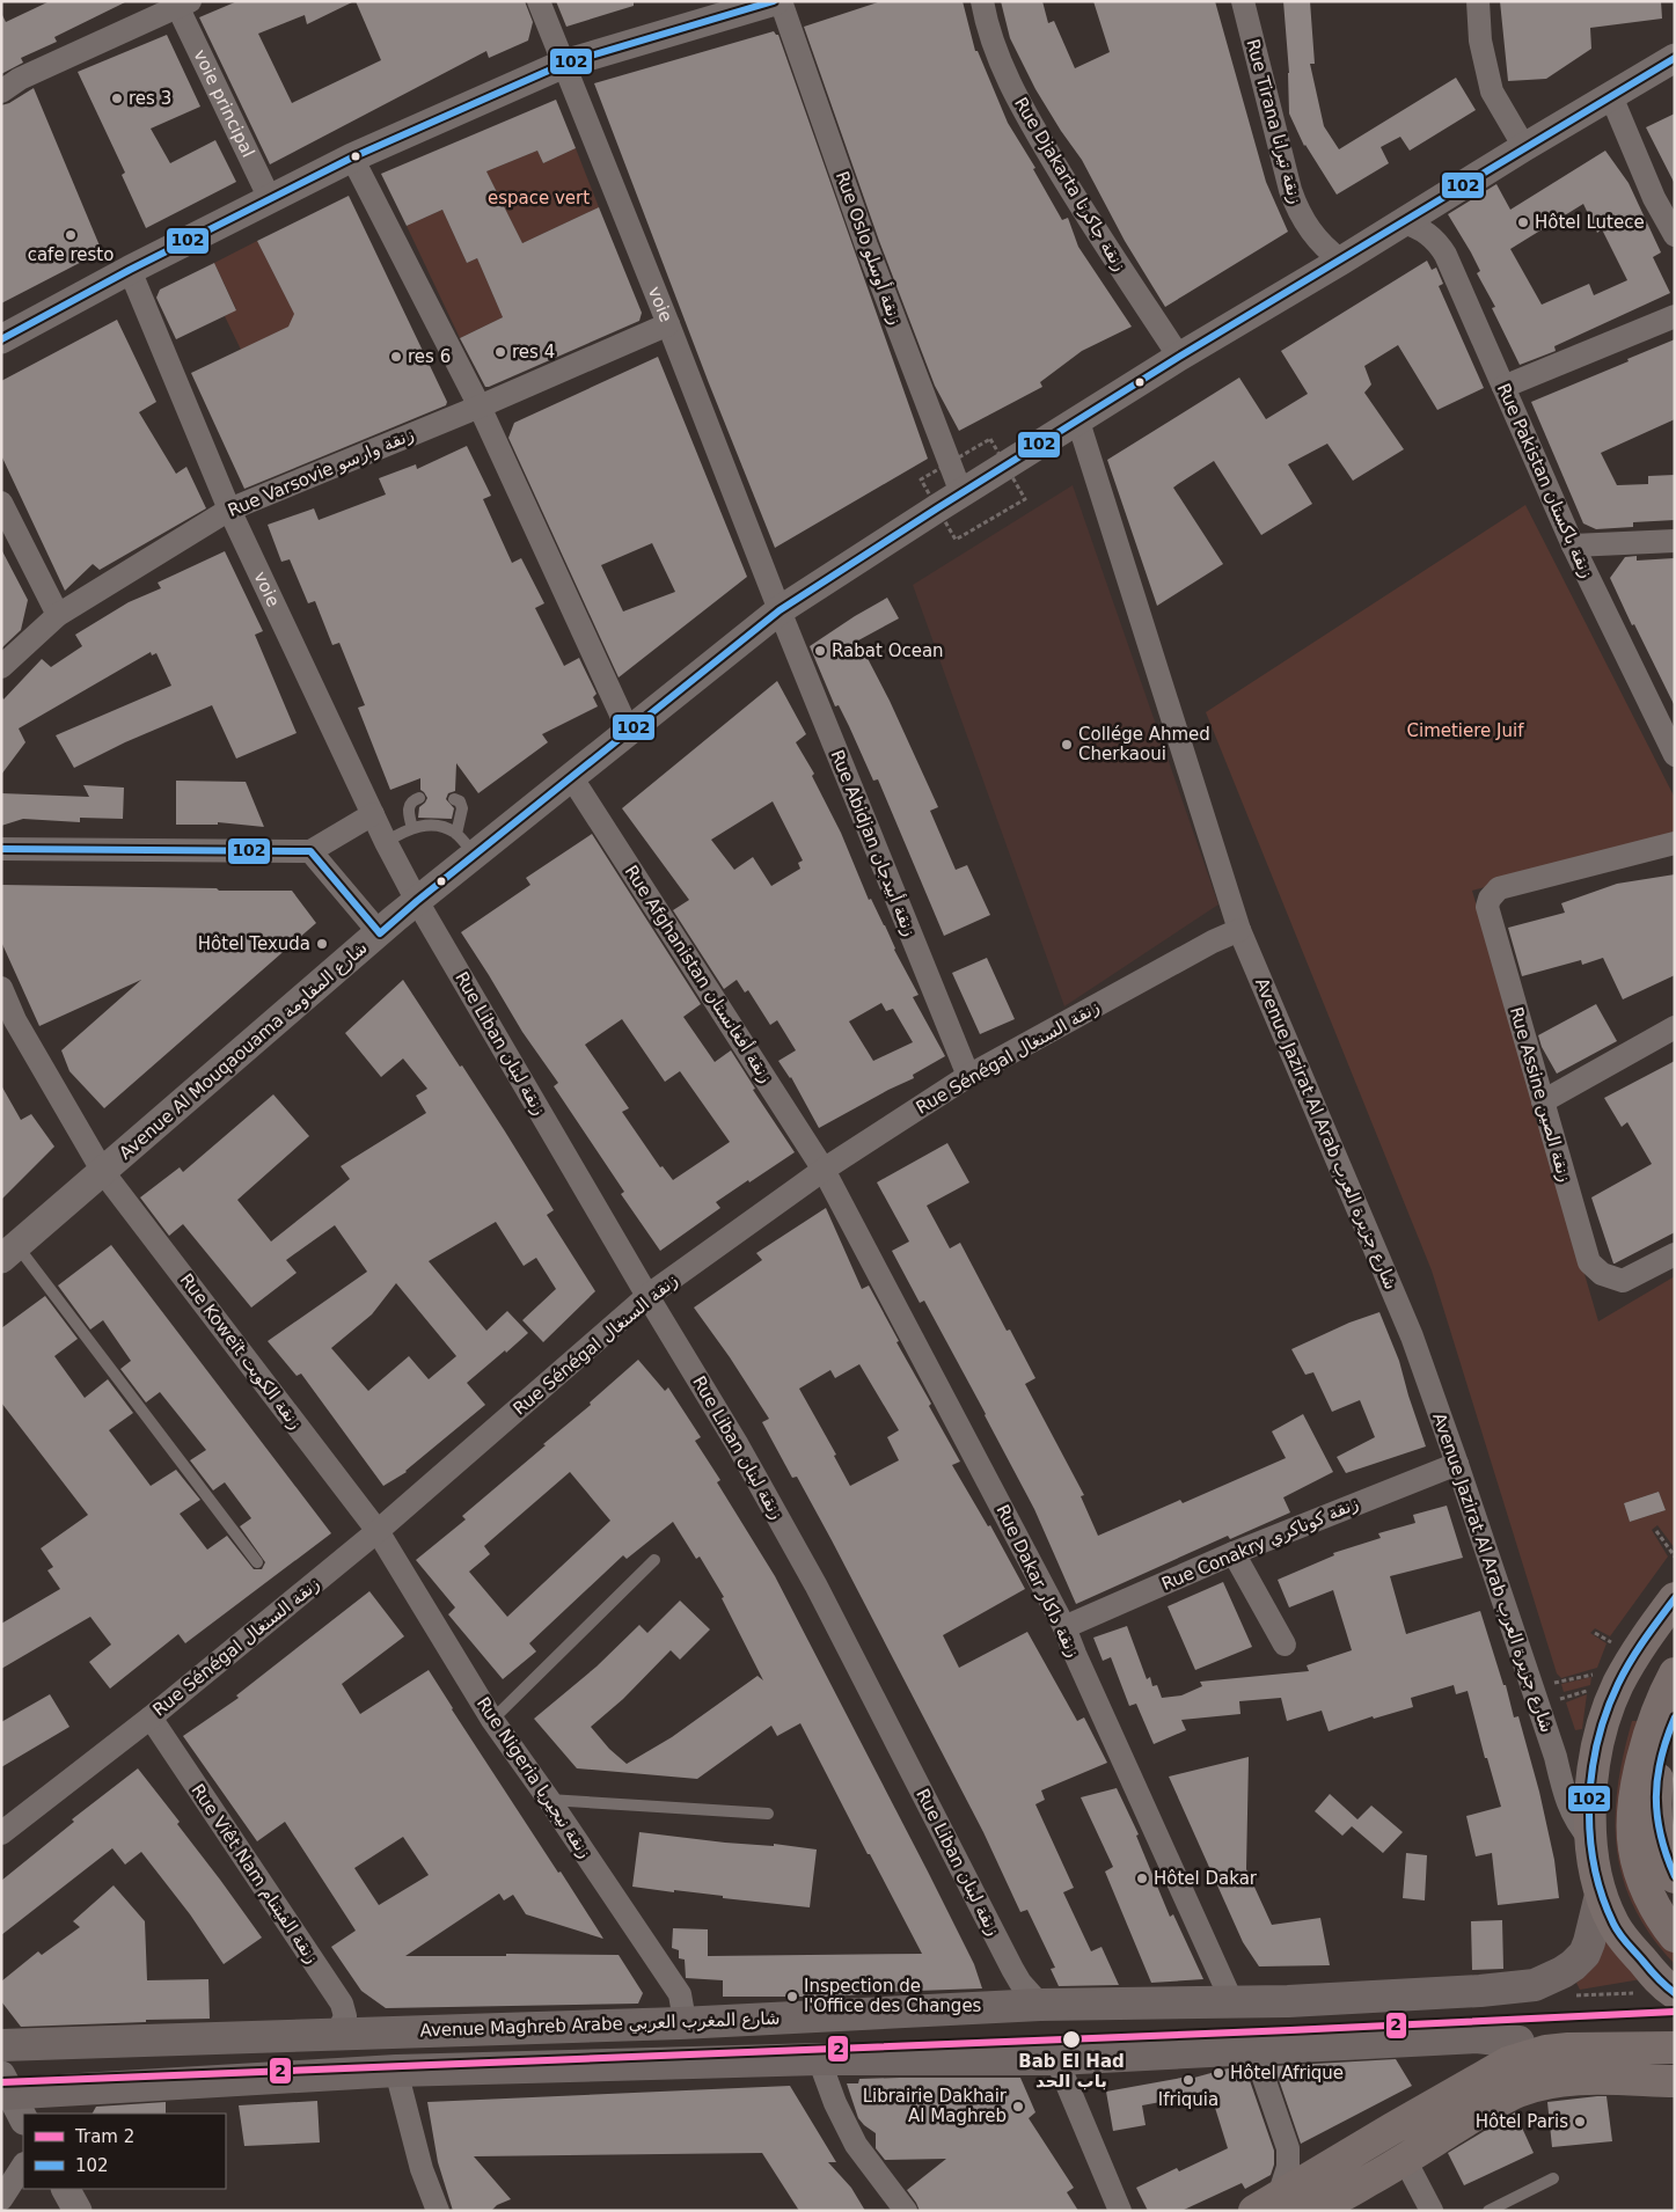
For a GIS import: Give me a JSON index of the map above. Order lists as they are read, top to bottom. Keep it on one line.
{"streets":{"main road":["Avenue Maghreb Arabe شارع المغرب العربي"],"street":["voie principal","Rue Tirana زنقة تيرانا","Rue Djakarta زنقة جاكرتا","Rue Oslo زنقة أوسلو","voie","Rue Varsovie زنقة وارسو","Rue Pakistan زنقة باكستان","Rue Abidjan زنقة أبيدجان","Rue Afghanistan زنقة أفغانستان","Rue Liban زنقة لبنان","Avenue Al Mouqaouama شارع المقاومة","Rue Sénégal زنقة السنغال","Rue Assine زنقة الصين","Avenue Jazirat Al Arab شارع جزيرة العرب","Rue Koweït زنقة الكويت","Rue Conakry زنقة كوناكري","Rue Dakar زنقة داكار","Rue Nigeria زنقة نيجيريا","Rue Viêt Nam زنقة الفيتنام"]},"crossings":[["Rue Tirana زنقة تيرانا","Avenue Al Mouqaouama شارع المقاومة"],["Rue Djakarta زنقة جاكرتا","Avenue Al Mouqaouama شارع المقاومة"],["Rue Oslo زنقة أوسلو","Avenue Al Mouqaouama شارع المقاومة"],["voie","Rue Varsovie زنقة وارسو"],["voie","Rue Abidjan زنقة أبيدجان"],["voie","Rue Liban زنقة لبنان"],["voie","Avenue Al Mouqaouama شارع المقاومة"],["Rue Pakistan زنقة باكستان","Avenue Al Mouqaouama شارع المقاومة"],["Rue Abidjan زنقة أبيدجان","Avenue Al Mouqaouama شارع المقاومة"],["Rue Abidjan زنقة أبيدجان","Rue Sénégal زنقة السنغال"],["Rue Afghanistan زنقة أفغانستان","Avenue Al Mouqaouama شارع المقاومة"],["Rue Afghanistan زنقة أفغانستان","Rue Sénégal زنقة السنغال"],["Rue Afghanistan زنقة أفغانستان","Rue Dakar زنقة داكار"],["Rue Liban زنقة لبنان","Avenue Al Mouqaouama شارع المقاومة"],["Rue Liban زنقة لبنان","Rue Sénégal زنقة السنغال"],["Rue Liban زنقة لبنان","Avenue Maghreb Arabe شارع المغرب العربي"],["Avenue Al Mouqaouama شارع المقاومة","Avenue Jazirat Al Arab شارع جزيرة العرب"],["Avenue Al Mouqaouama شارع المقاومة","Rue Koweït زنقة الكويت"],["Rue Sénégal زنقة السنغال","Avenue Jazirat Al Arab شارع جزيرة العرب"],["Rue Sénégal زنقة السنغال","Rue Koweït زنقة الكويت"],["Rue Sénégal زنقة السنغال","Rue Dakar زنقة داكار"],["Rue Sénégal زنقة السنغال","Rue Nigeria زنقة نيجيريا"],["Rue Sénégal زنقة السنغال","Rue Viêt Nam زنقة الفيتنام"],["Avenue Jazirat Al Arab شارع جزيرة العرب","Rue Conakry زنقة كوناكري"],["Rue Koweït زنقة الكويت","Rue Nigeria زنقة نيجيريا"],["Rue Conakry زنقة كوناكري","Rue Dakar زنقة داكار"],["Rue Dakar زنقة داكار","Avenue Maghreb Arabe شارع المغرب العربي"],["Rue Nigeria زنقة نيجيريا","Avenue Maghreb Arabe شارع المغرب العربي"],["Rue Viêt Nam زنقة الفيتنام","Avenue Maghreb Arabe شارع المغرب العربي"]],"parks":["espace vert","Cimetiere Juif"],"places":["res 3","Hôtel Lutece","cafe resto","res 4","res 6","Rabat Ocean","Collége Ahmed Cherkaoui","Hôtel Texuda","Hôtel Dakar","Inspection de l'Office des Changes","Bab El Had باب الحد","Hôtel Afrique","Ifriquia","Librairie Dakhair Al Maghreb","Hôtel Paris"],"lines":["transit line 102","tram line 2"],"legend":["Tram 2","102"]}
